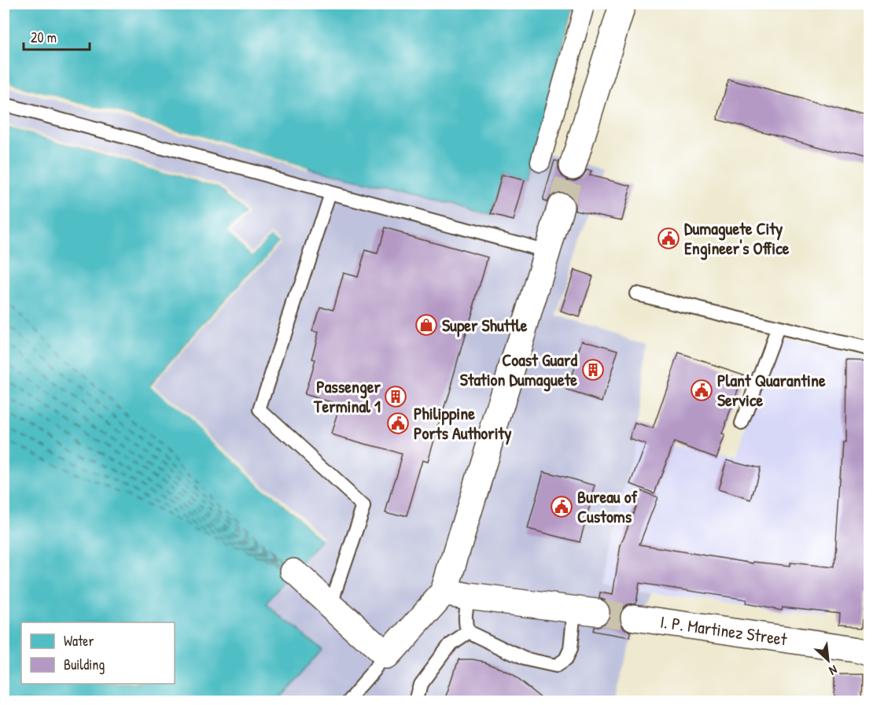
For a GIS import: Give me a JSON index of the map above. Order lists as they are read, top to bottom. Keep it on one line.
{"streets":{"highway":["I. P. Martinez Street"]},"places":{"public building":["Dumaguete City Engineer's Office","Plant Quarantine Service","Philippine Ports Authority","Bureau of Customs"],"shop":["Super Shuttle"],"building":["Coast Guard Station Dumaguete","Passenger Terminal 1"]},"legend":["Water","Building"],"scale_bar":"20 m","north":"bottom right"}
